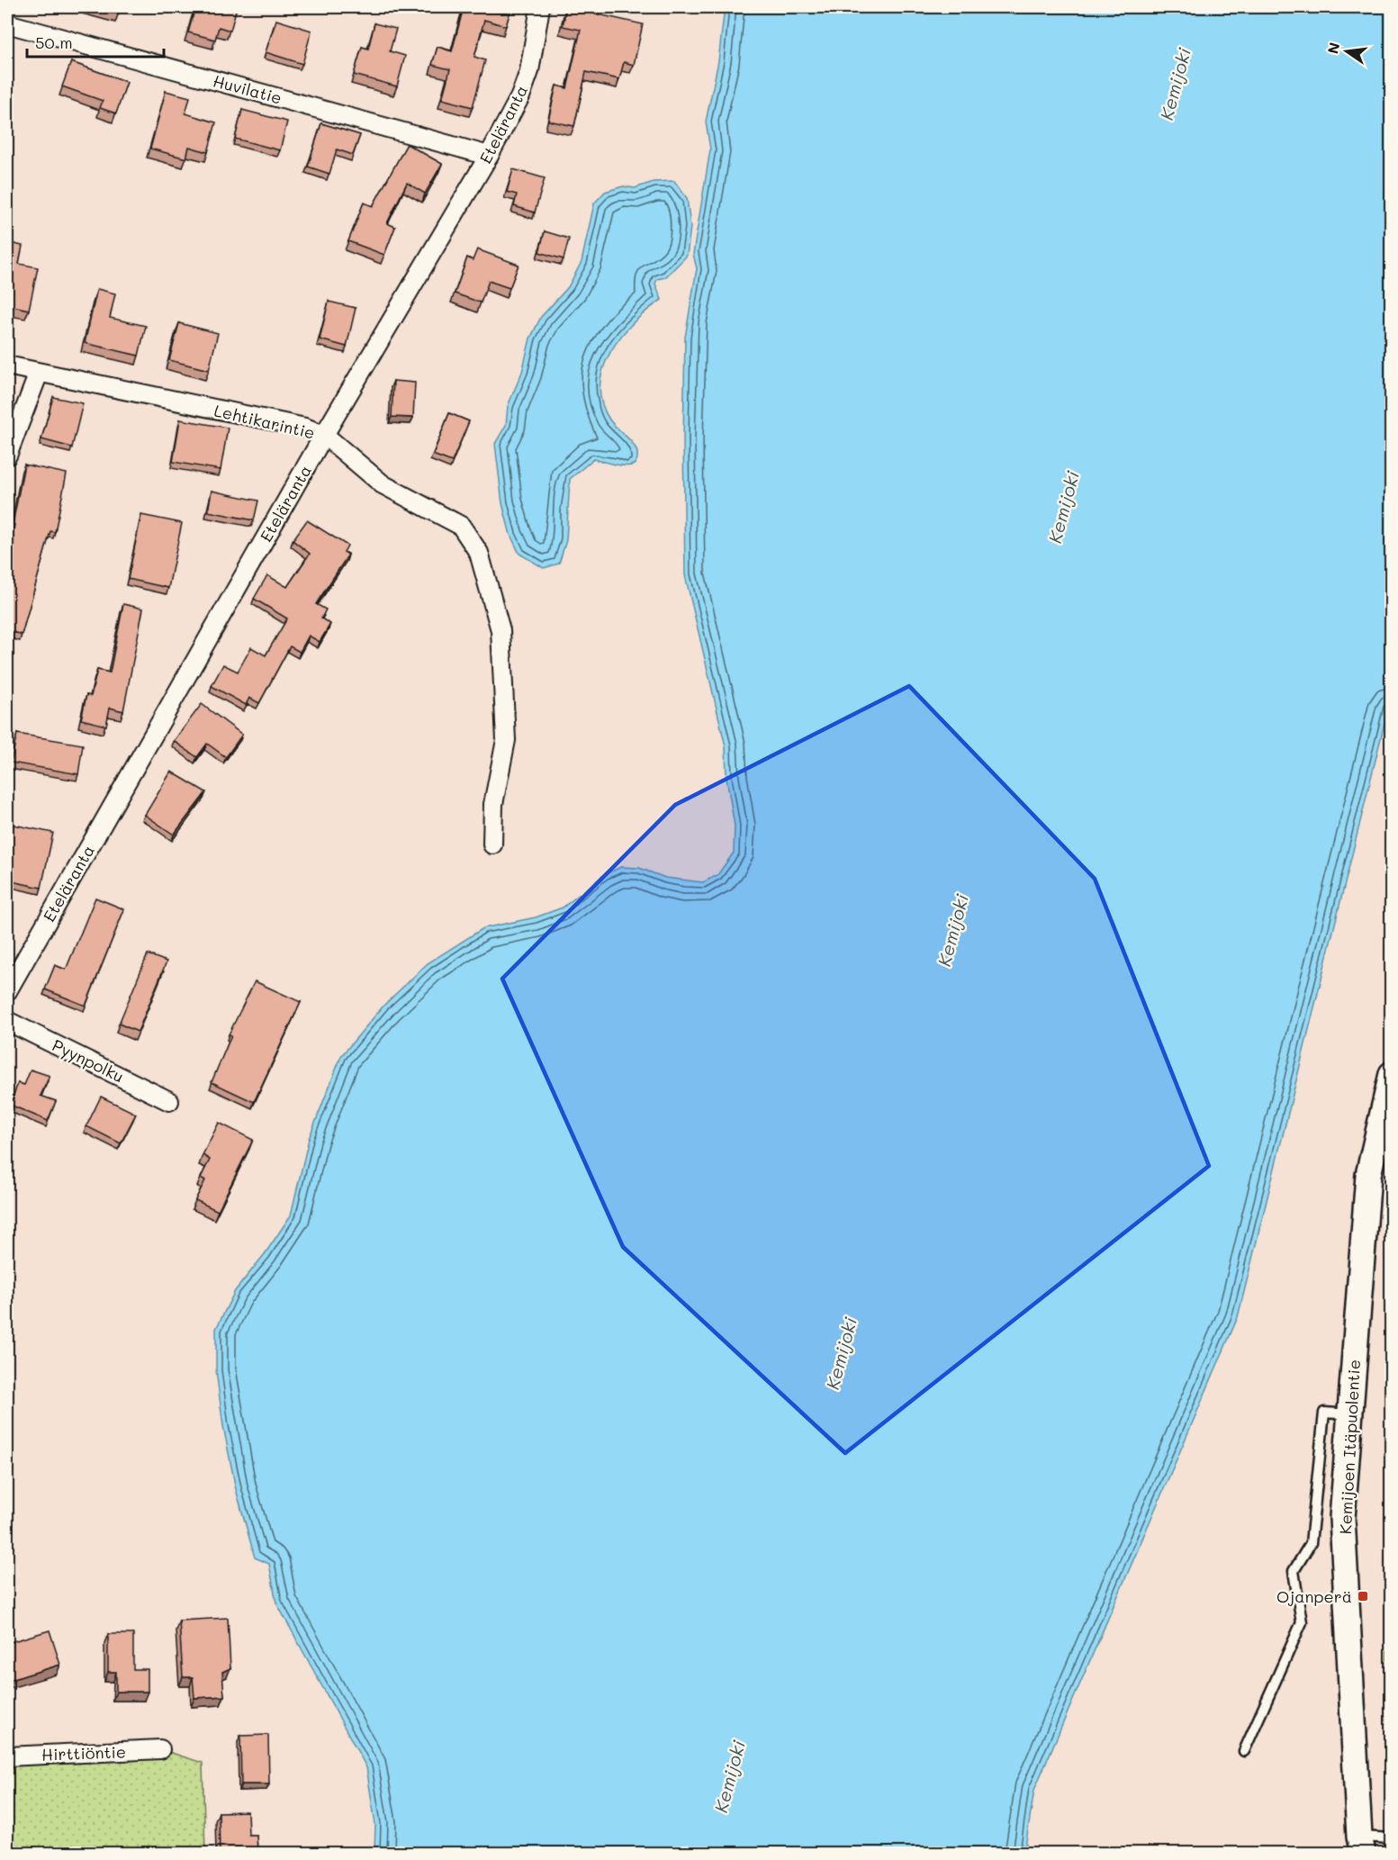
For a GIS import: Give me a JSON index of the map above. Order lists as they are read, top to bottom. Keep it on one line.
{"streets":{"main road":["Kemijoen Itäpuolentie"],"street":["Huvilatie","Eteläranta","Lehtikarintie","Pyynpolku","Hirttiöntie"]},"crossings":[["Huvilatie","Eteläranta"],["Eteläranta","Lehtikarintie"]],"water":["Kemijoki"],"places":{"transit":["Ojanperä"]},"scale_bar":"50 m","north":"left"}
